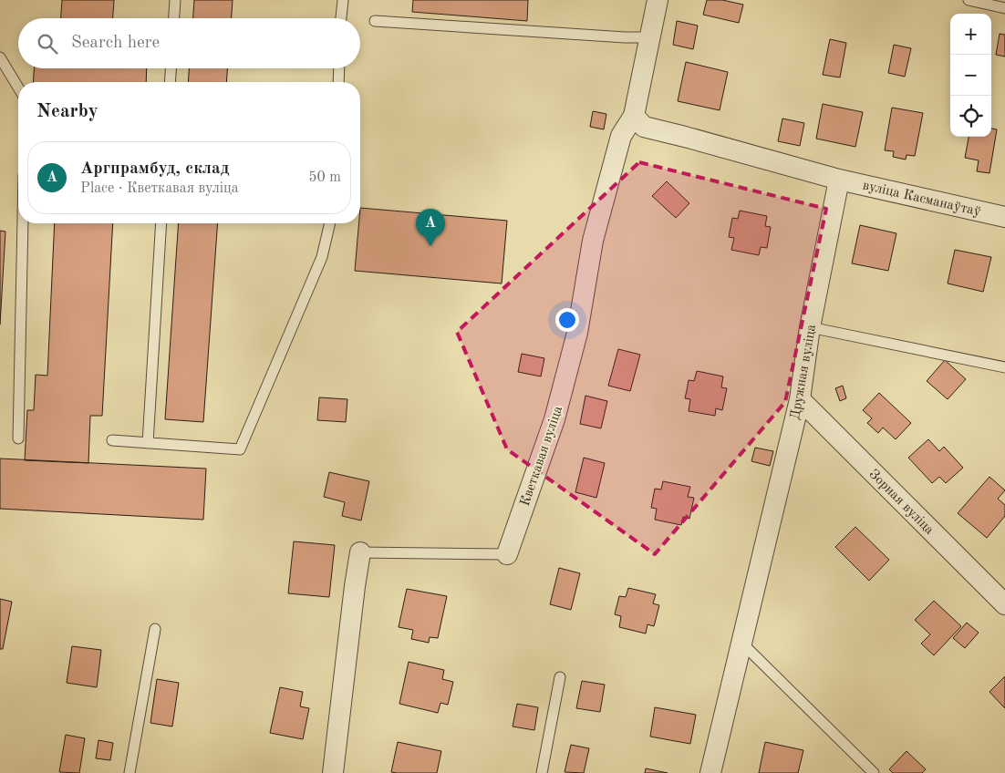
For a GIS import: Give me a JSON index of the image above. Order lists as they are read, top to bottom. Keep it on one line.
{"streets":{"street":["вуліца Касманаўтаў","Дружная вуліца","Кветкавая вуліца","Зорная вуліца"]},"crossings":[["вуліца Касманаўтаў","Дружная вуліца"],["Дружная вуліца","Зорная вуліца"]],"page":{"map_buttons":["+","−"],"search":"Search here","heading":"Nearby","list":[{"mark":"A","name":"Аргпрамбуд, склад","note":"Place · Кветкавая вуліца","value":"50 m"}],"pins":"A"}}
